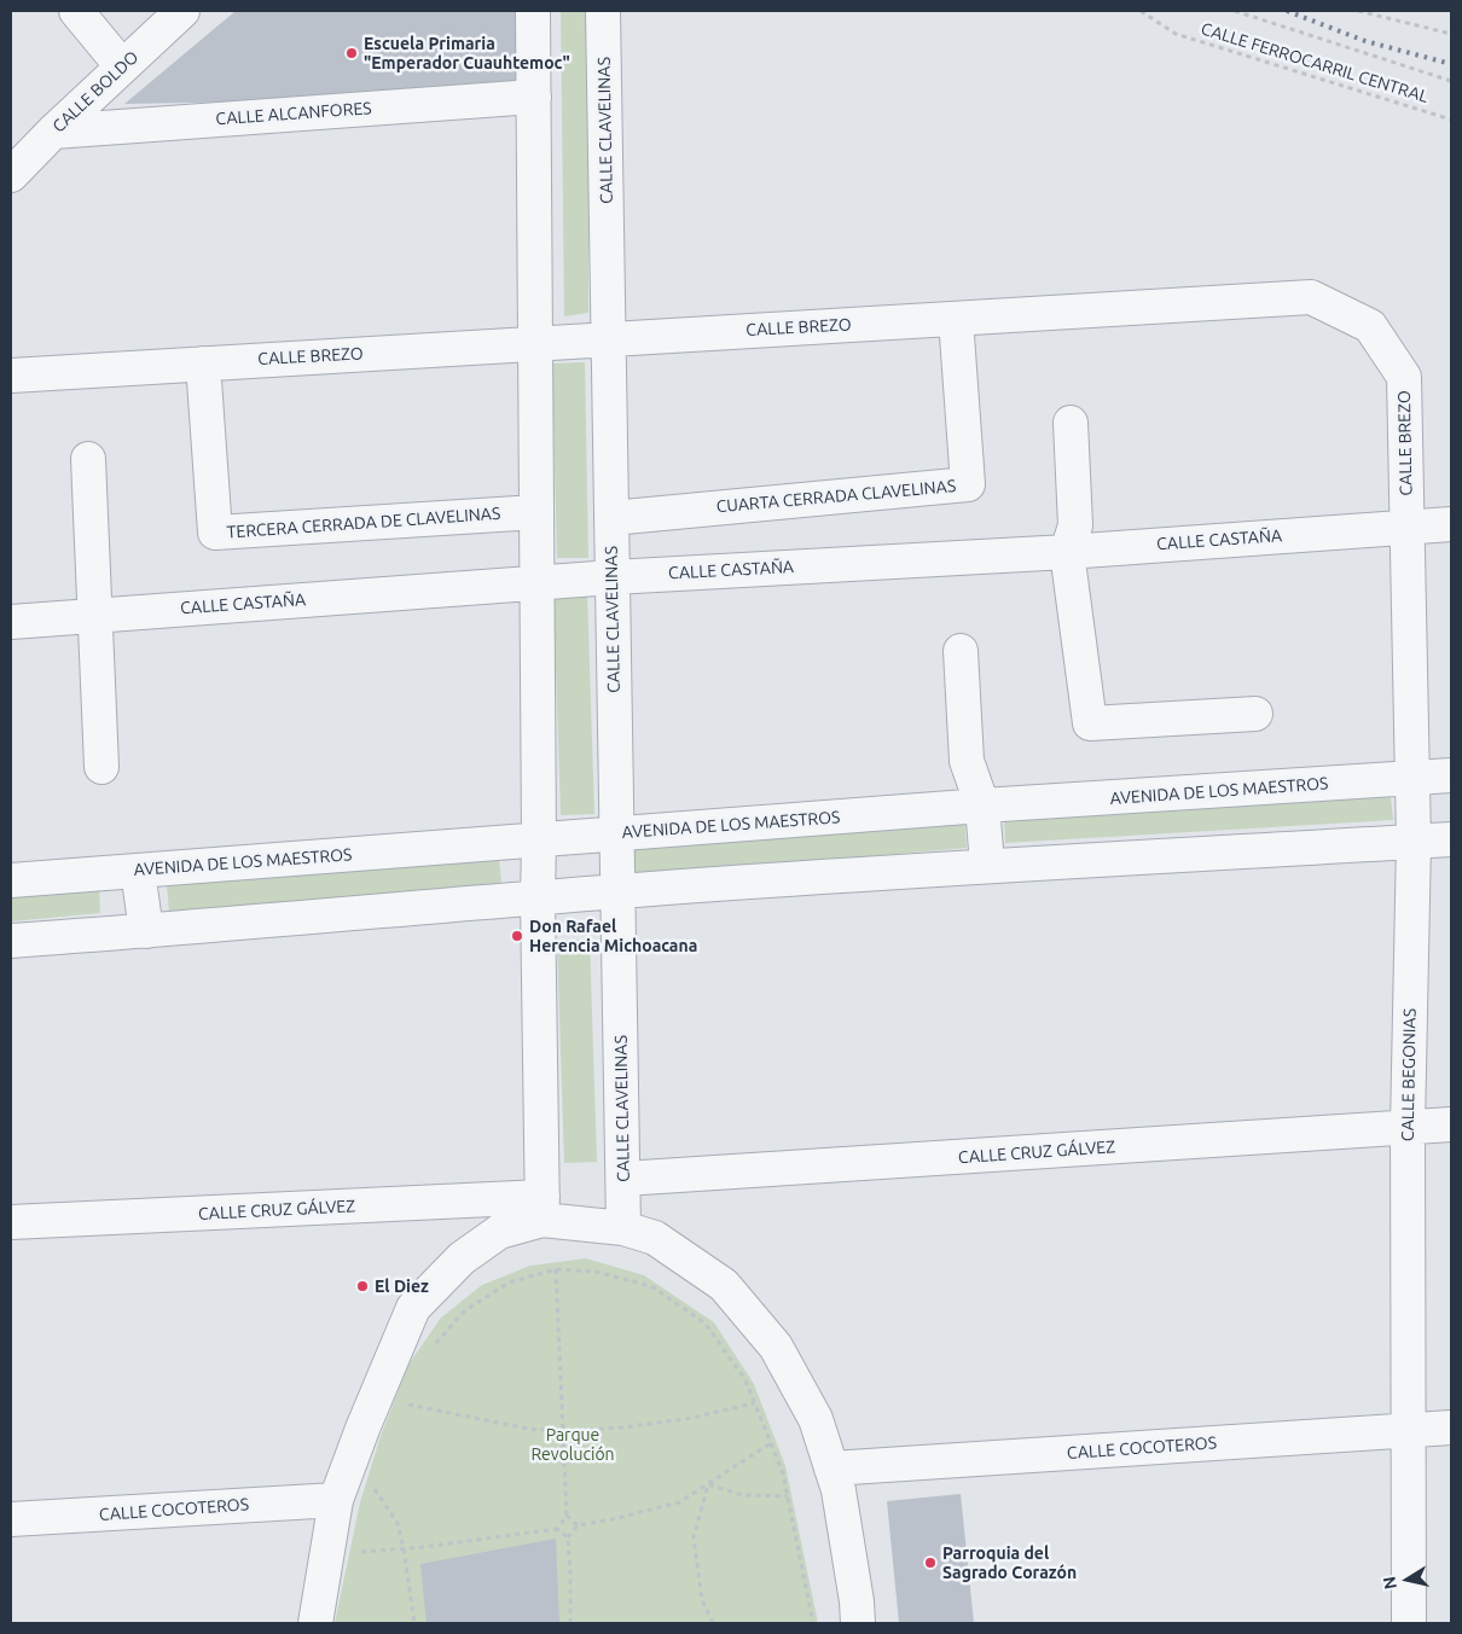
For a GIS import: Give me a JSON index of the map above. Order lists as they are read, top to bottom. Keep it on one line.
{"streets":{"street":["CALLE BOLDO","CALLE ALCANFORES","CALLE CLAVELINAS","CALLE BREZO","CUARTA CERRADA CLAVELINAS","TERCERA CERRADA DE CLAVELINAS","CALLE CASTAÑA","AVENIDA DE LOS MAESTROS","CALLE BEGONIAS","CALLE CRUZ GÁLVEZ","CALLE COCOTEROS"],"path":["CALLE FERROCARRIL CENTRAL"]},"crossings":[["CALLE BOLDO","CALLE ALCANFORES"],["CALLE CLAVELINAS","CALLE BREZO"],["CALLE CLAVELINAS","CUARTA CERRADA CLAVELINAS"],["CALLE CLAVELINAS","CALLE CASTAÑA"],["CALLE CLAVELINAS","AVENIDA DE LOS MAESTROS"],["CALLE CLAVELINAS","CALLE CRUZ GÁLVEZ"],["CALLE BREZO","CUARTA CERRADA CLAVELINAS"],["CALLE BREZO","TERCERA CERRADA DE CLAVELINAS"],["CALLE BREZO","CALLE CASTAÑA"],["CALLE BREZO","CALLE BEGONIAS"],["CALLE CASTAÑA","CALLE BEGONIAS"],["AVENIDA DE LOS MAESTROS","CALLE BEGONIAS"],["CALLE BEGONIAS","CALLE CRUZ GÁLVEZ"],["CALLE BEGONIAS","CALLE COCOTEROS"]],"parks":["Parque Revolución"],"places":["Escuela Primaria \"Emperador Cuauhtemoc\"","Don Rafael Herencia Michoacana","El Diez","Parroquia del Sagrado Corazón"],"north":"left"}
